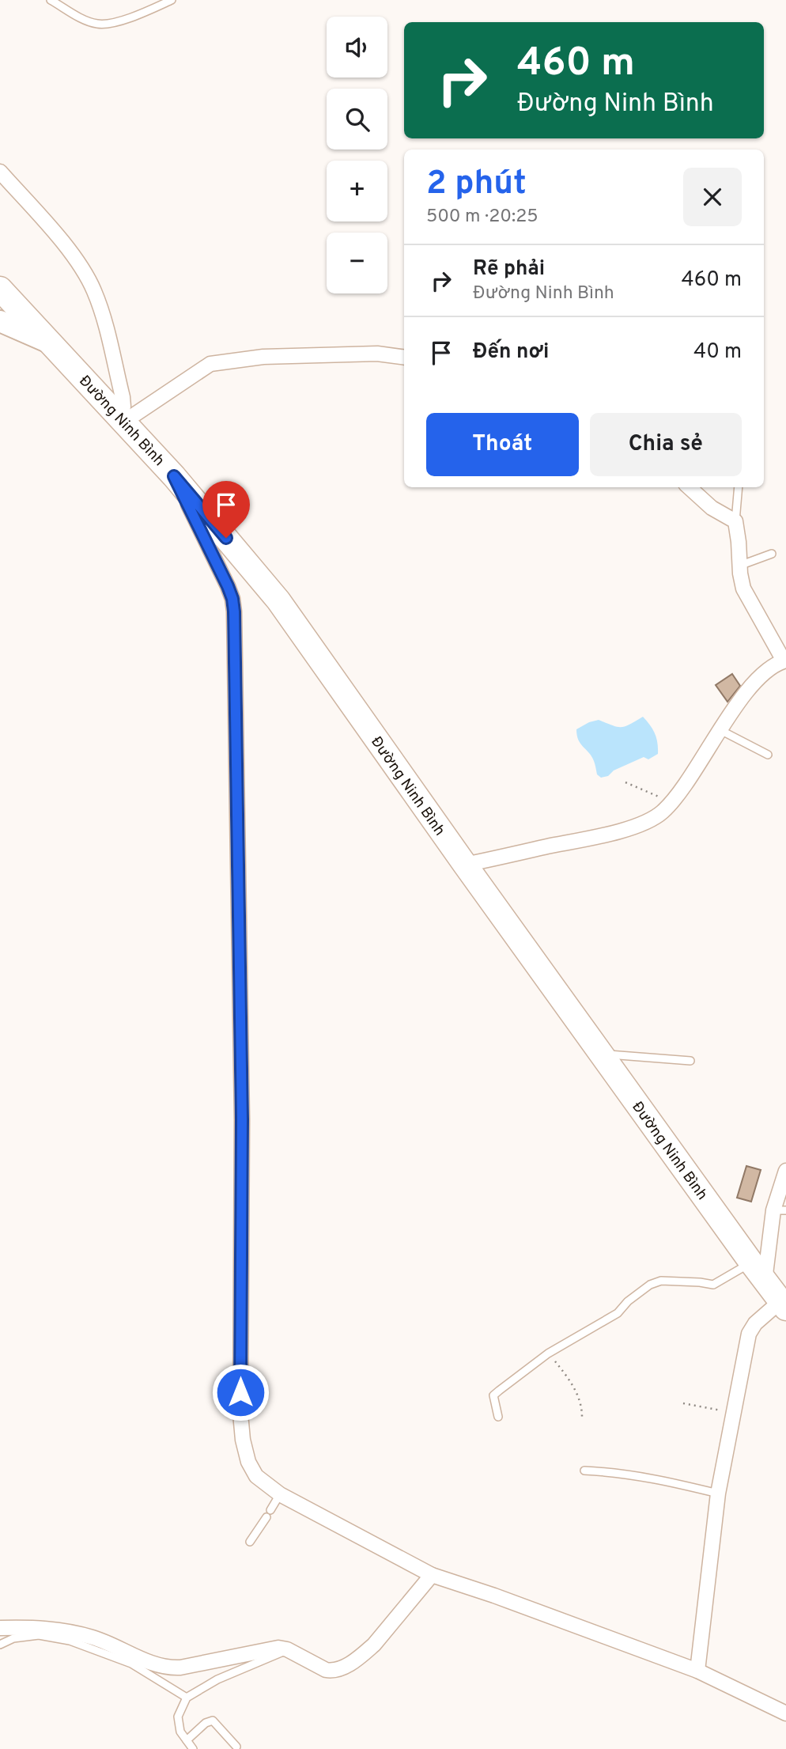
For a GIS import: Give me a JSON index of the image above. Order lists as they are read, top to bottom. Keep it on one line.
{"streets":{"highway":["Đường Ninh Bình"]},"page":{"map_buttons":["+","−"],"turn":["460 m","Đường Ninh Bình"],"heading":["2 phút","500 m · 20:25"],"list":[{"name":"Rẽ phải","note":"Đường Ninh Bình","value":"460 m"},{"name":"Đến nơi","value":"40 m"}],"buttons":["Thoát","Chia sẻ"]}}
